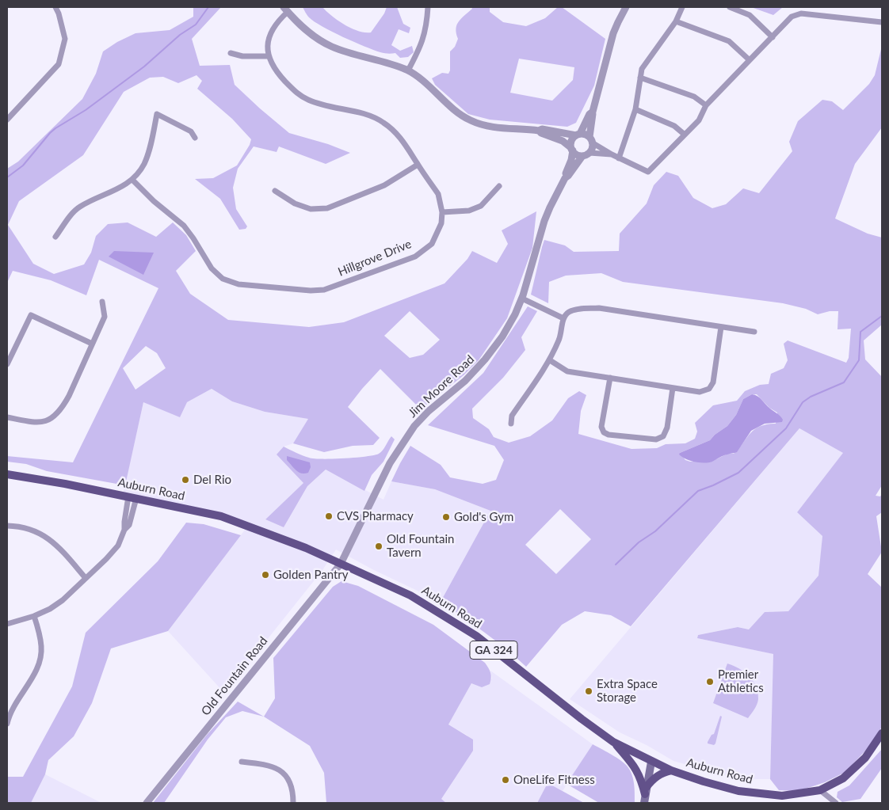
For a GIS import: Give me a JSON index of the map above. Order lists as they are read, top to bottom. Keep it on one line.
{"streets":{"main road":["Auburn Road","GA 324"],"street":["Hillgrove Drive","Jim Moore Road","Old Fountain Road"]},"crossings":[["Jim Moore Road","Auburn Road"],["Jim Moore Road","Old Fountain Road"],["Auburn Road","Old Fountain Road"]],"places":["Del Rio","CVS Pharmacy","Gold's Gym","Old Fountain Tavern","Golden Pantry","Premier Athletics","Extra Space Storage","OneLife Fitness"]}
